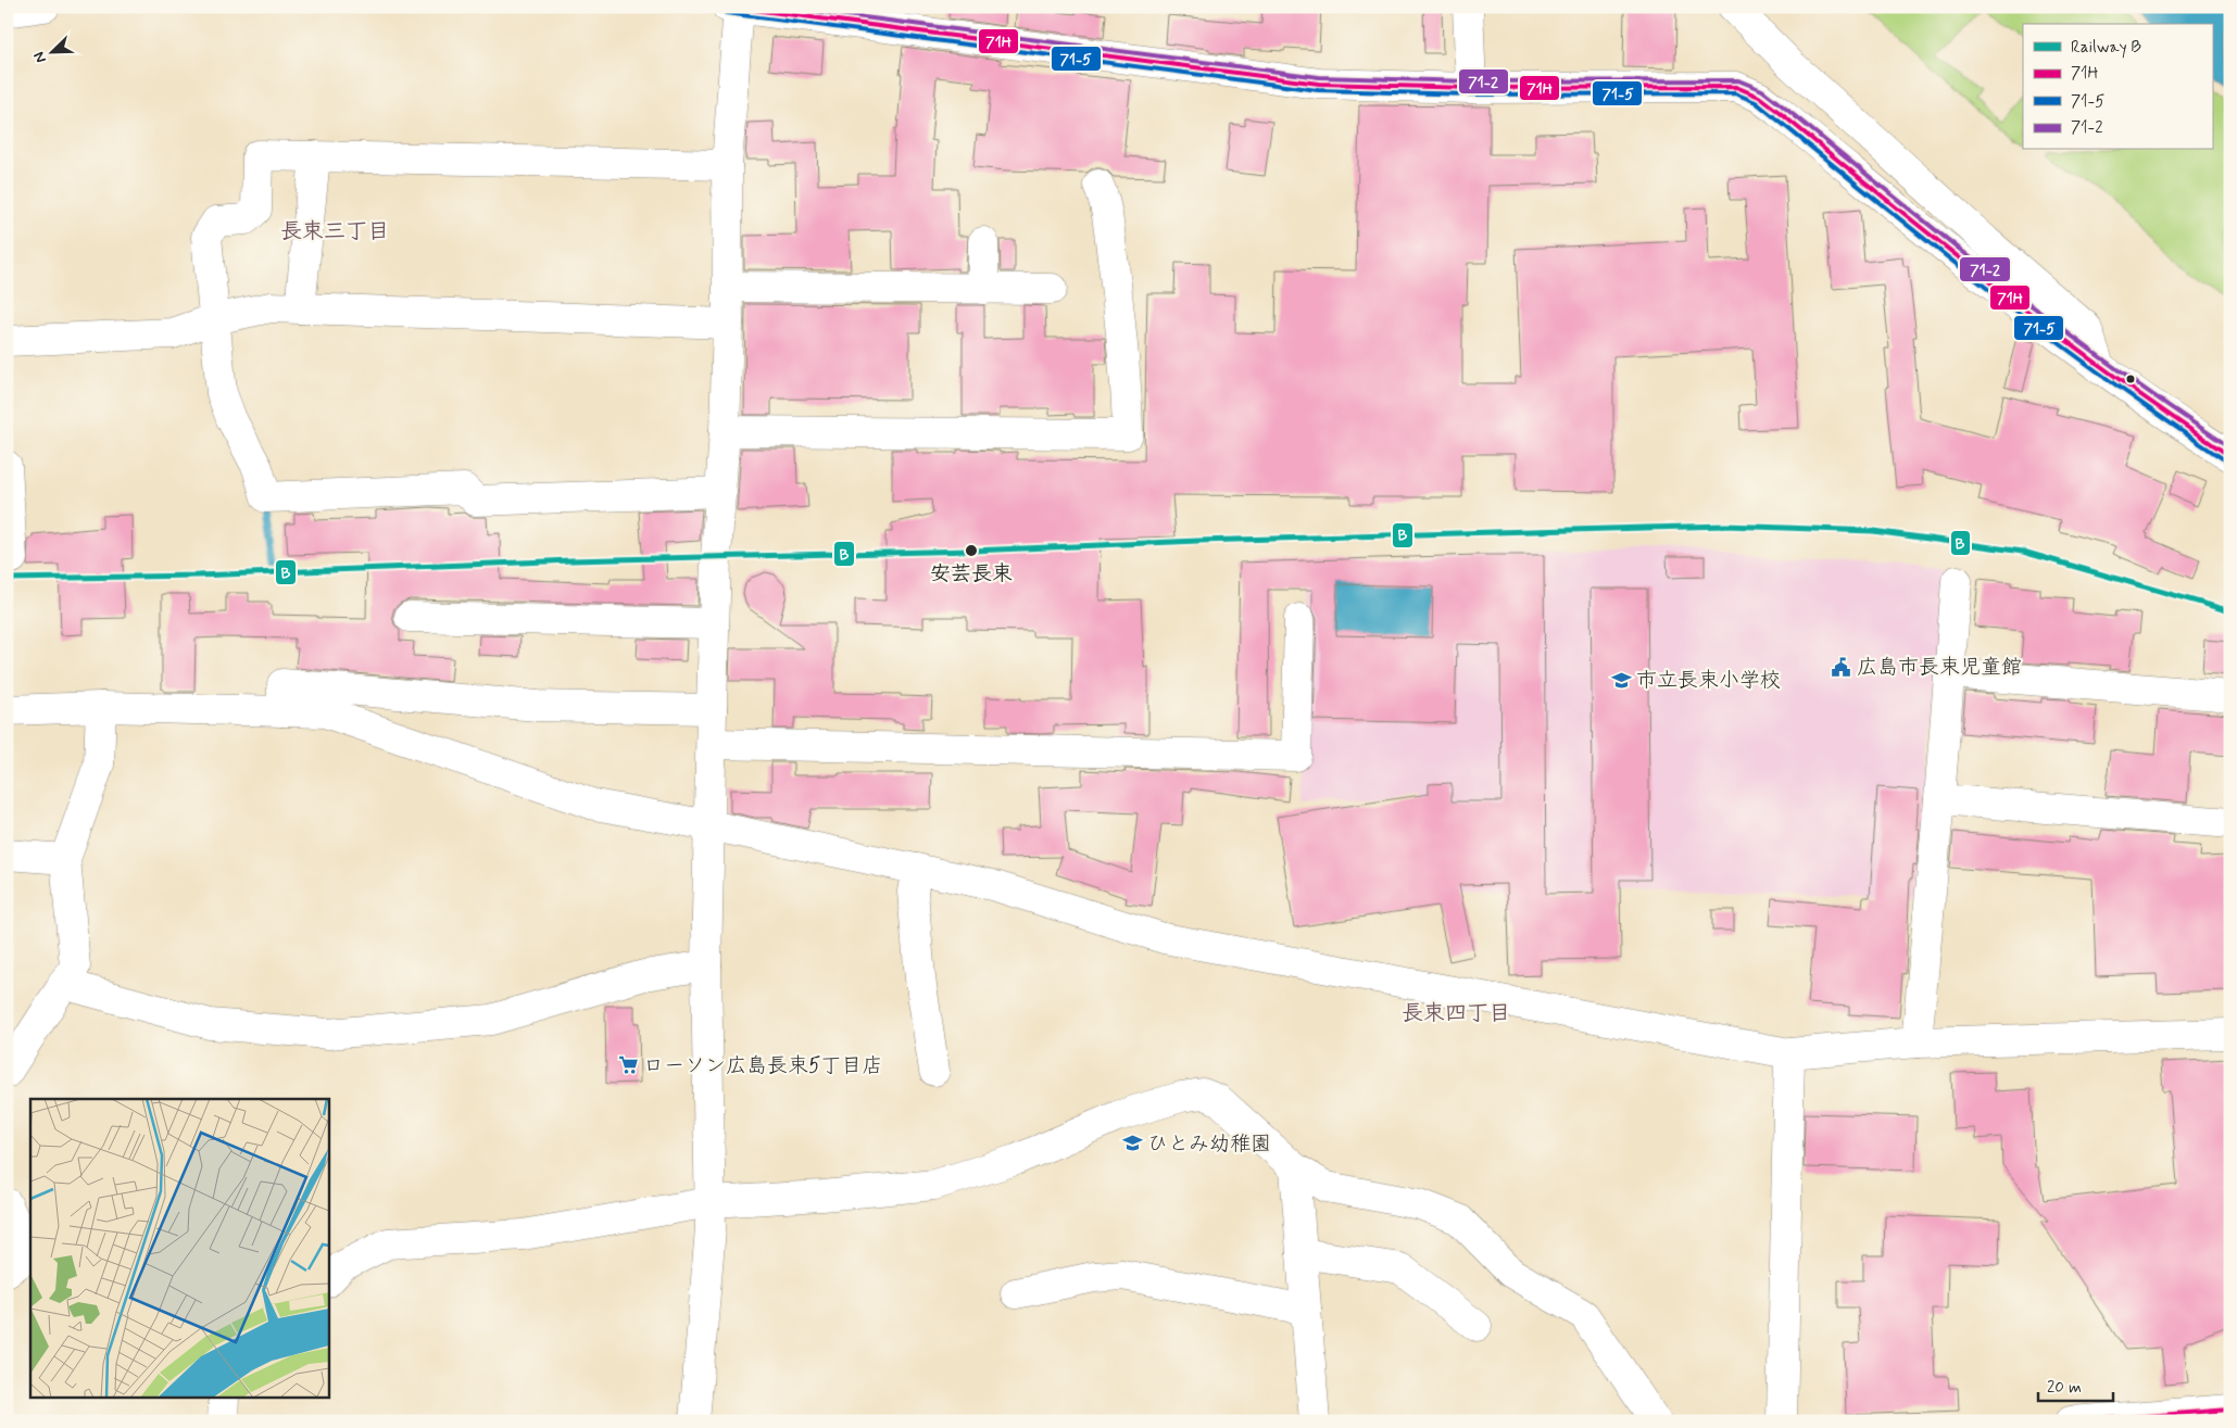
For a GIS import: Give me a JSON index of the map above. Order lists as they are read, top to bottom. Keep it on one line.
{"districts":["長束三丁目","長束四丁目"],"places":{"other":["安芸長束"],"public building":["広島市長束児童館"],"school or university":["市立長束小学校","ひとみ幼稚園"],"supermarket":["ローソン広島長束5丁目店"]},"lines":["transit line 71H","transit line 71-2","transit line 71-5","rail line B"],"legend":["Railway B","71H","71-5","71-2"],"scale_bar":"20 m","north":"bottom left"}
